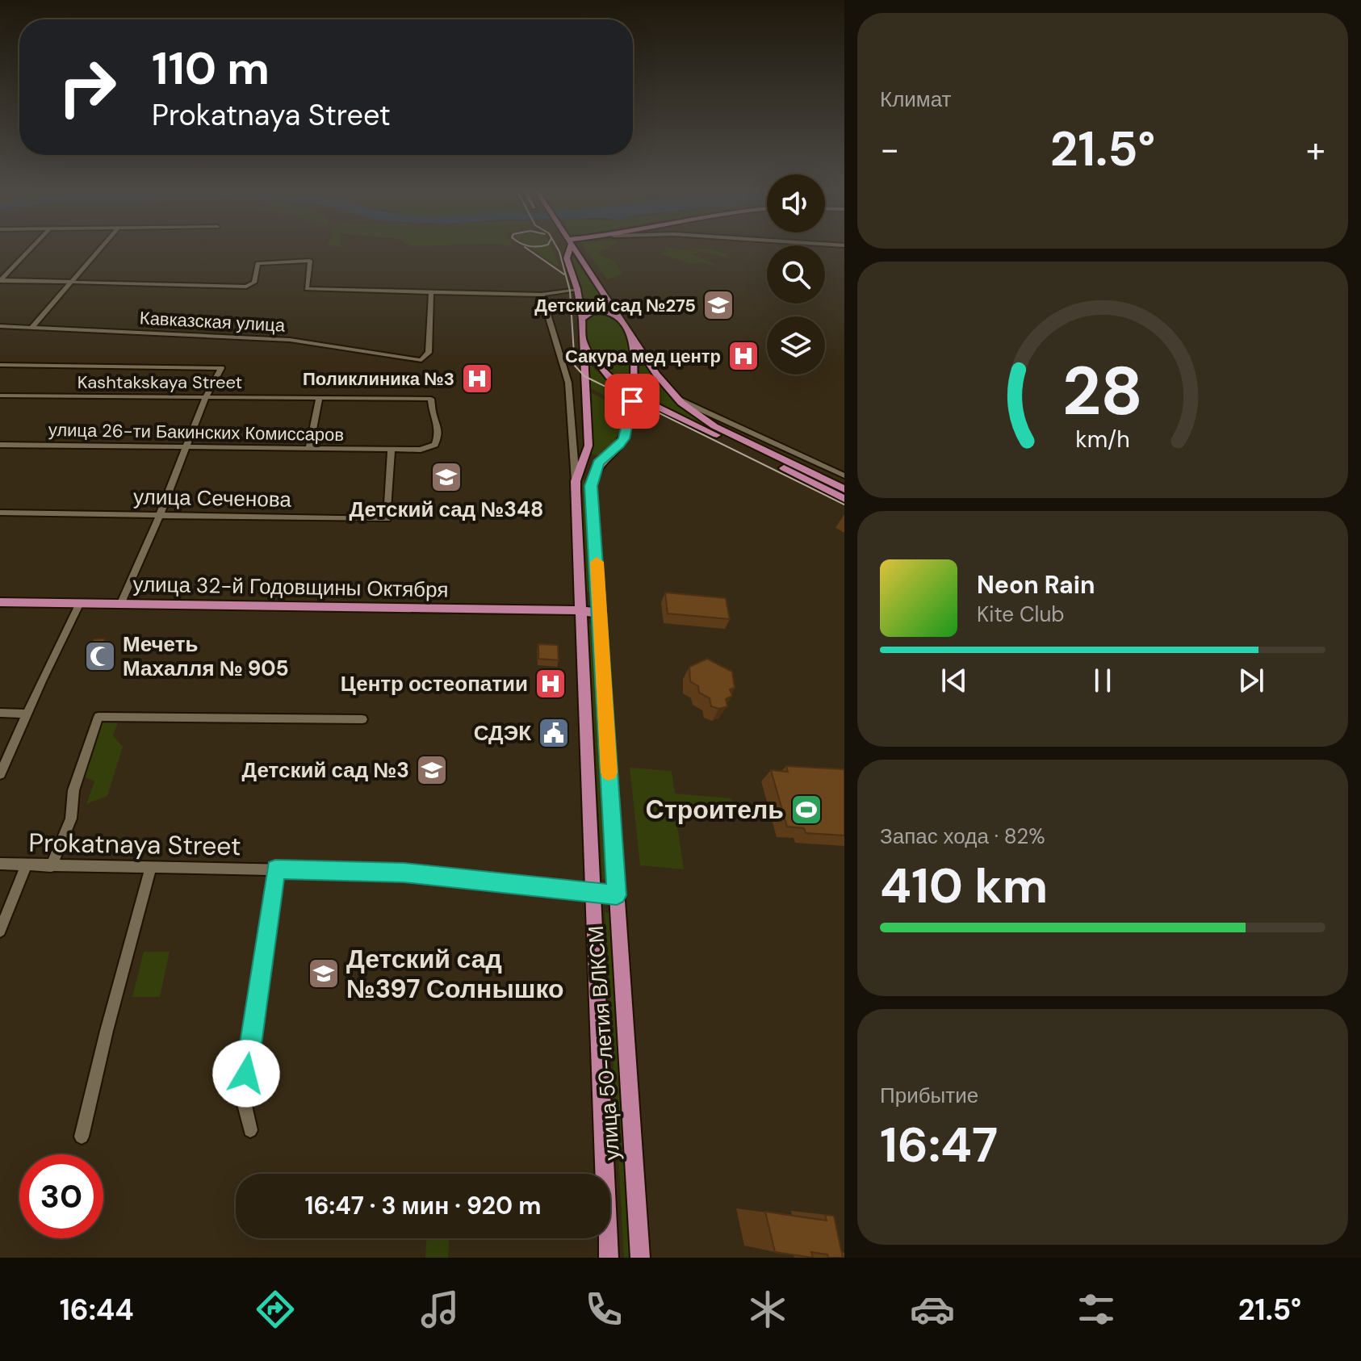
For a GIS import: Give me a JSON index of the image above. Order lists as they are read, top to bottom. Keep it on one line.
{"streets":{"main road":["улица 32-й Годовщины Октября","улица 50-летия ВЛКСМ"],"street":["Кавказская улица","Kashtakskaya Street","улица 26-ти Бакинских Комиссаров","улица Сеченова","Prokatnaya Street"]},"crossings":[["Kashtakskaya Street","улица 26-ти Бакинских Комиссаров"],["улица 26-ти Бакинских Комиссаров","улица Сеченова"],["улица 32-й Годовщины Октября","улица 50-летия ВЛКСМ"],["Prokatnaya Street","улица 50-летия ВЛКСМ"]],"places":{"school or university":["Детский сад №275","Детский сад №348","Детский сад №3","Детский сад №397 Солнышко"],"hospital":["Сакура мед центр","Поликлиника №3","Центр остеопатии"],"mosque":["Мечеть Махалля № 905"],"public building":["СДЭК"],"sports":["Cтроитель"]},"page":{"tile":["Климат",["Запас хода · 82%","410 km"],["Прибытие","16:47"]],"turn":["110 m","Prokatnaya Street"],"heat":["−","21.5°","+"],"song":["Neon Rain","Kite Club"],"limit":"30","trip":"16:47 · 3 мин · 920 m","tabs":["16:44","21.5°"],"gauge":["28","km/h"]}}
